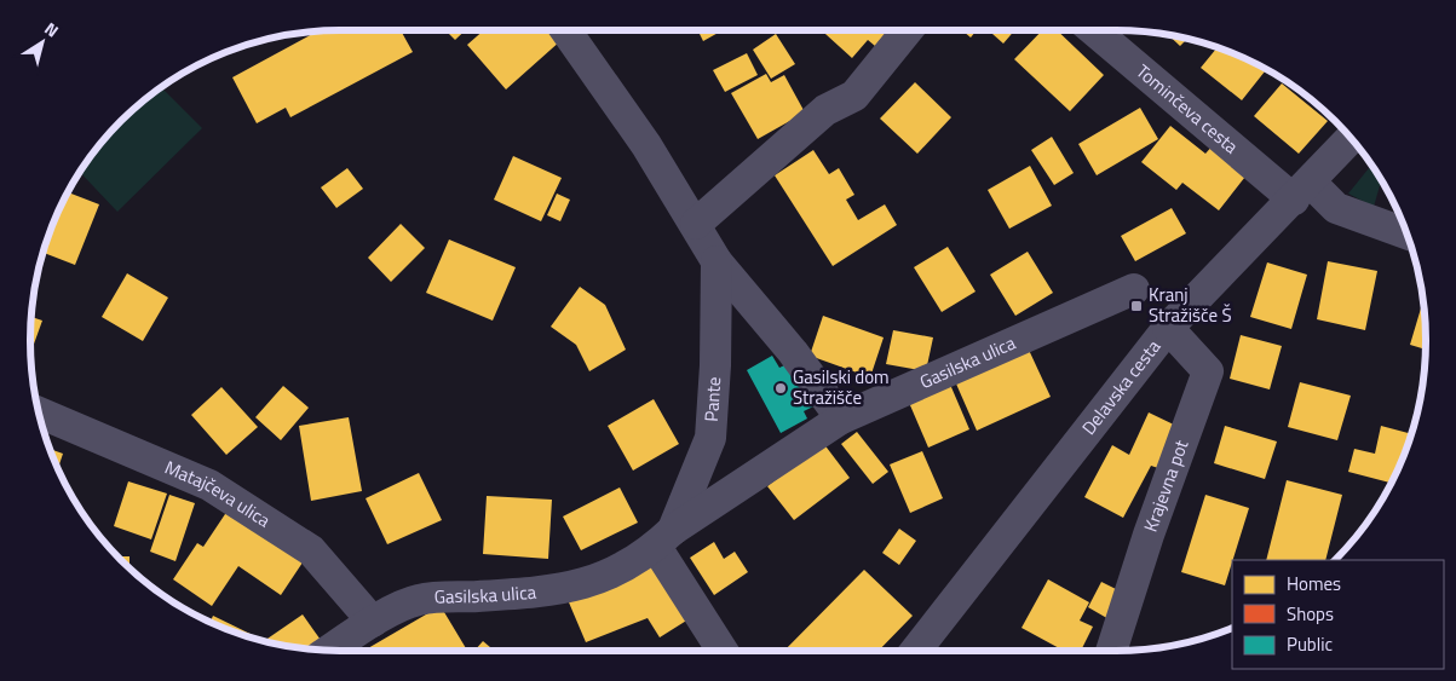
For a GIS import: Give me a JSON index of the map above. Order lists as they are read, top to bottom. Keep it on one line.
{"streets":{"street":["Tominčeva cesta","Gasilska ulica","Delavska cesta","Pante","Krajevna pot","Matajčeva ulica"]},"crossings":[["Tominčeva cesta","Delavska cesta"],["Gasilska ulica","Pante"],["Gasilska ulica","Matajčeva ulica"],["Delavska cesta","Krajevna pot"]],"places":{"transit":["Kranj Stražišče Š"],"other":["Gasilski dom Stražišče"]},"legend":["Homes","Shops","Public"],"north":"top right"}
